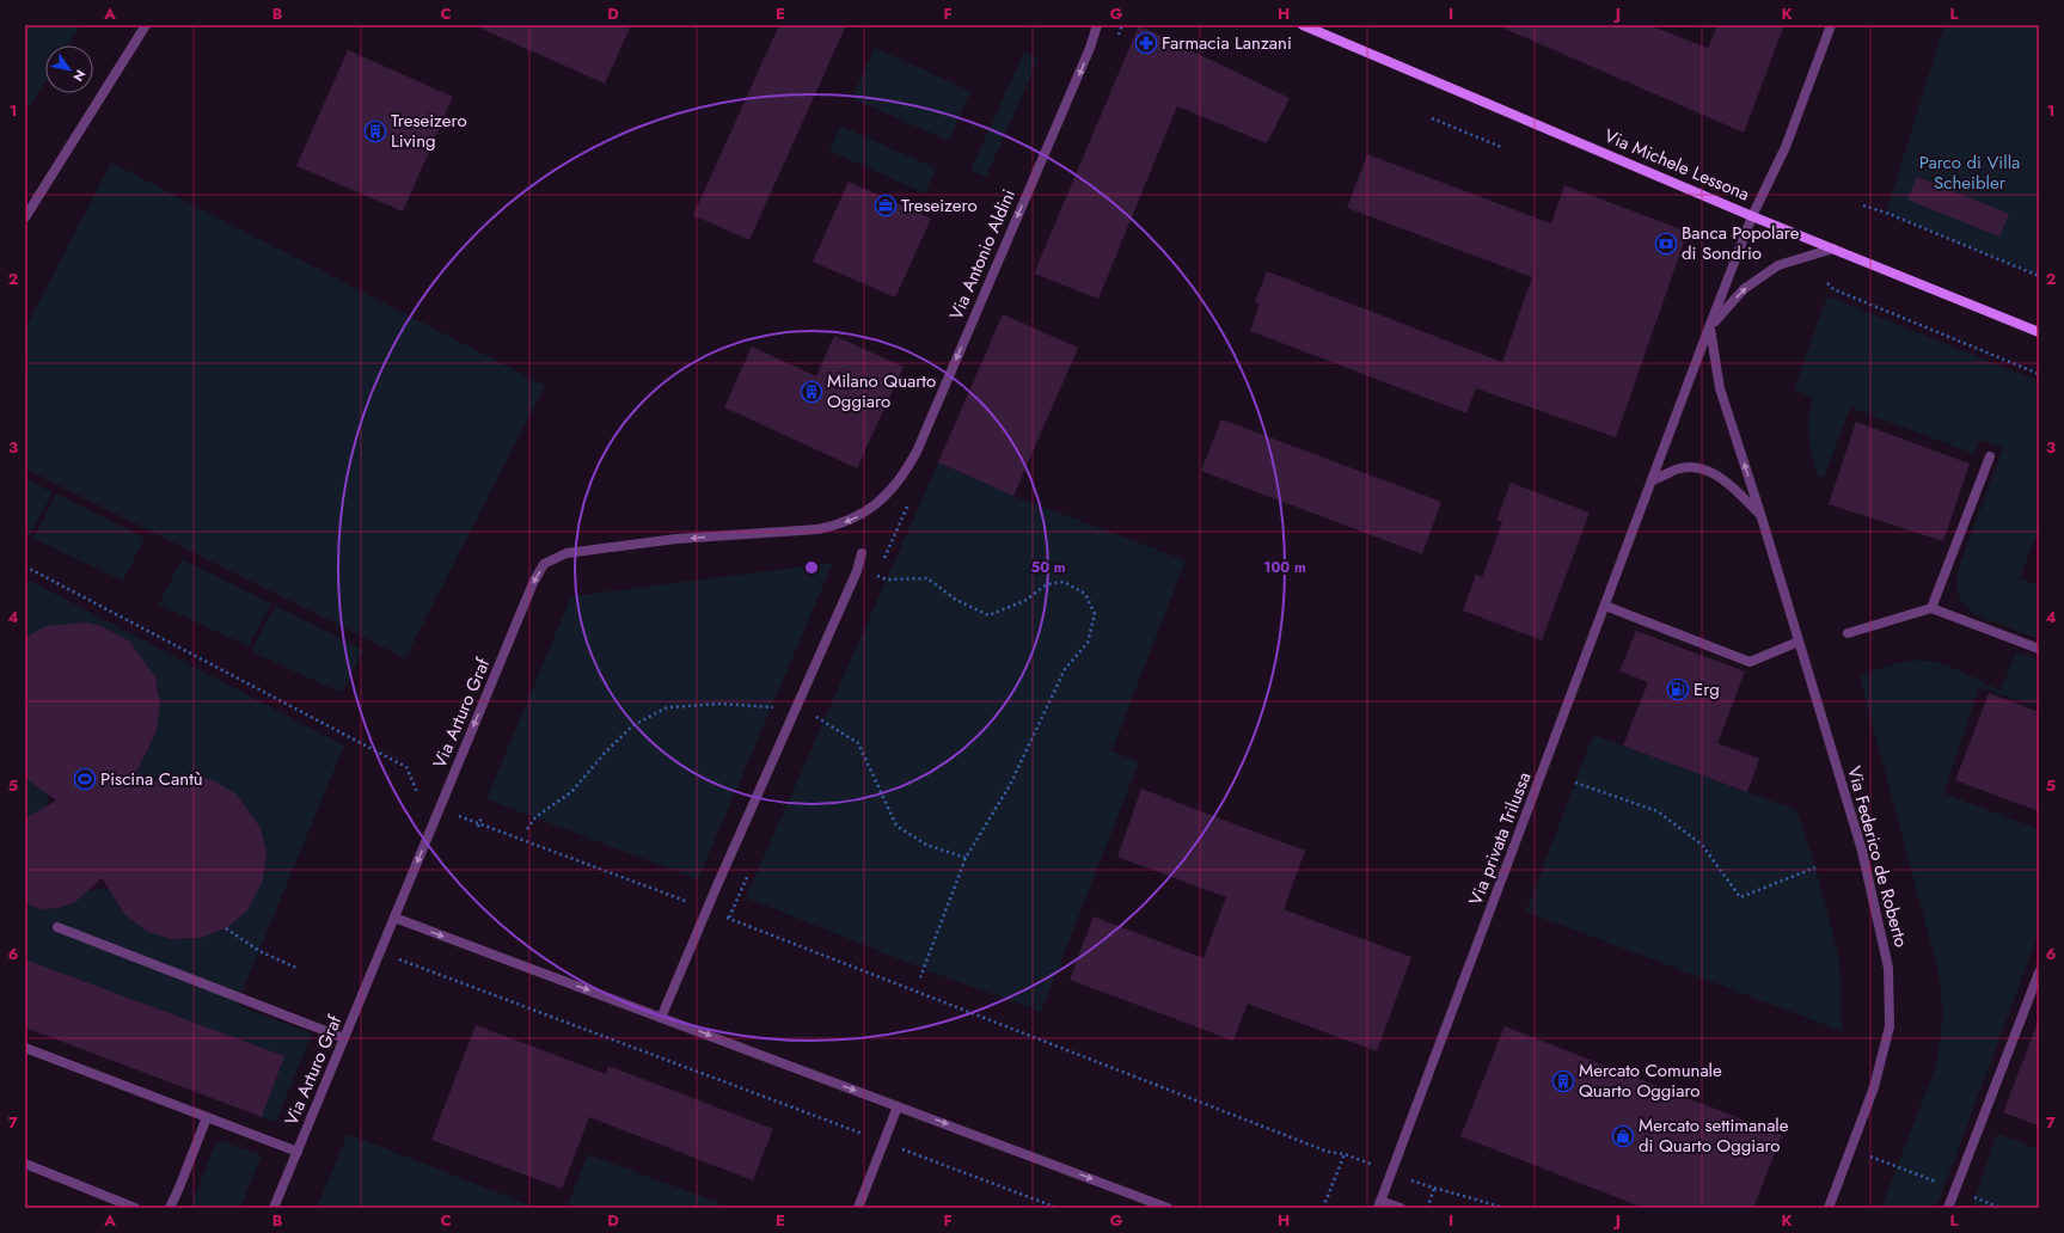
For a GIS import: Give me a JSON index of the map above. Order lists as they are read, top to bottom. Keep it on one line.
{"streets":{"street":["Via Michele Lessona","Via Antonio Aldini","Via Arturo Graf","Via privata Trilussa","Via Federico de Roberto"]},"crossings":[["Via Antonio Aldini","Via Arturo Graf"]],"one_way":["Via Antonio Aldini","Via Arturo Graf"],"parks":["Parco di Villa Scheibler"],"places":{"pharmacy":["Farmacia Lanzani"],"building":["Treseizero Living","Milano Quarto Oggiaro","Mercato Comunale Quarto Oggiaro"],"office":["Treseizero"],"bank":["Banca Popolare di Sondrio"],"fuel station":["Erg"],"sports":["Piscina Cantù"],"shop":["Mercato settimanale di Quarto Oggiaro"]},"north":"bottom right","grid":{"columns":["A","B","C","D","E","F","G","H","I","J","K","L"],"rows":["1","2","3","4","5","6","7"]},"rings":["50 m","100 m"]}
